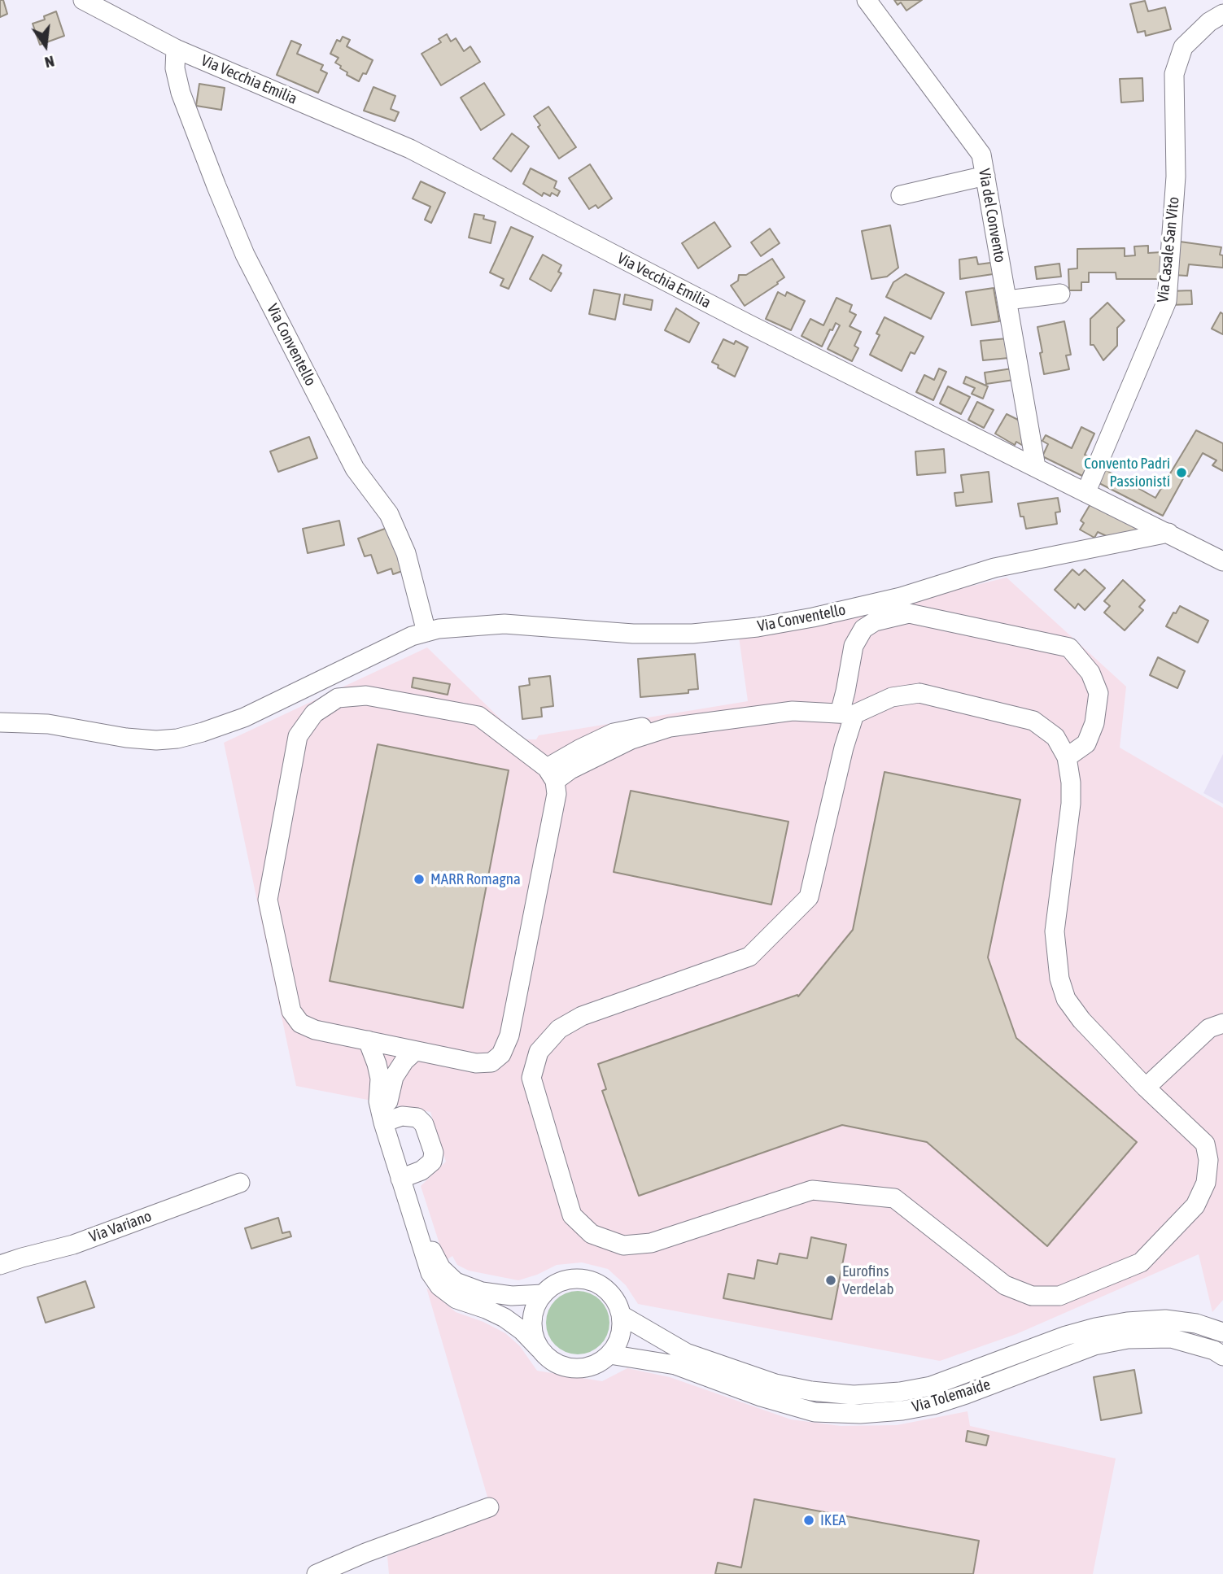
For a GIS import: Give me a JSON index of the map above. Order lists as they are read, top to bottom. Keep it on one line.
{"streets":{"street":["Via Vecchia Emilia","Via del Convento","Via Casale San Vito","Via Conventello","Via Variano","Via Tolemaide"]},"crossings":[["Via Vecchia Emilia","Via del Convento"],["Via Vecchia Emilia","Via Casale San Vito"],["Via Vecchia Emilia","Via Conventello"]],"places":["Convento Padri Passionisti","MARR Romagna","Eurofins Verdelab","IKEA"],"north":"bottom"}
